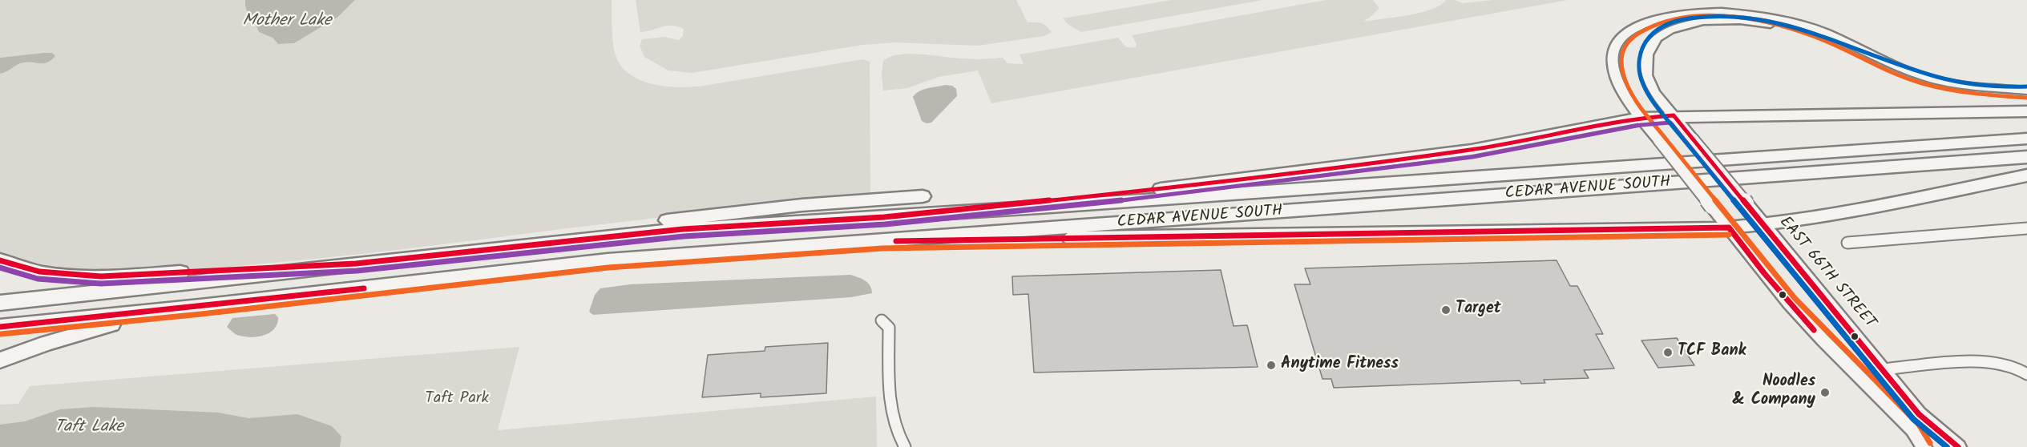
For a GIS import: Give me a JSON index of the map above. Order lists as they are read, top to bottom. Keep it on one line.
{"streets":{"highway":["CEDAR AVENUE SOUTH"],"main road":["EAST 66TH STREET"]},"water":["Mother Lake","Taft Lake"],"parks":["Taft Park"],"places":["Target","TCF Bank","Anytime Fitness","Noodles & Company"]}
